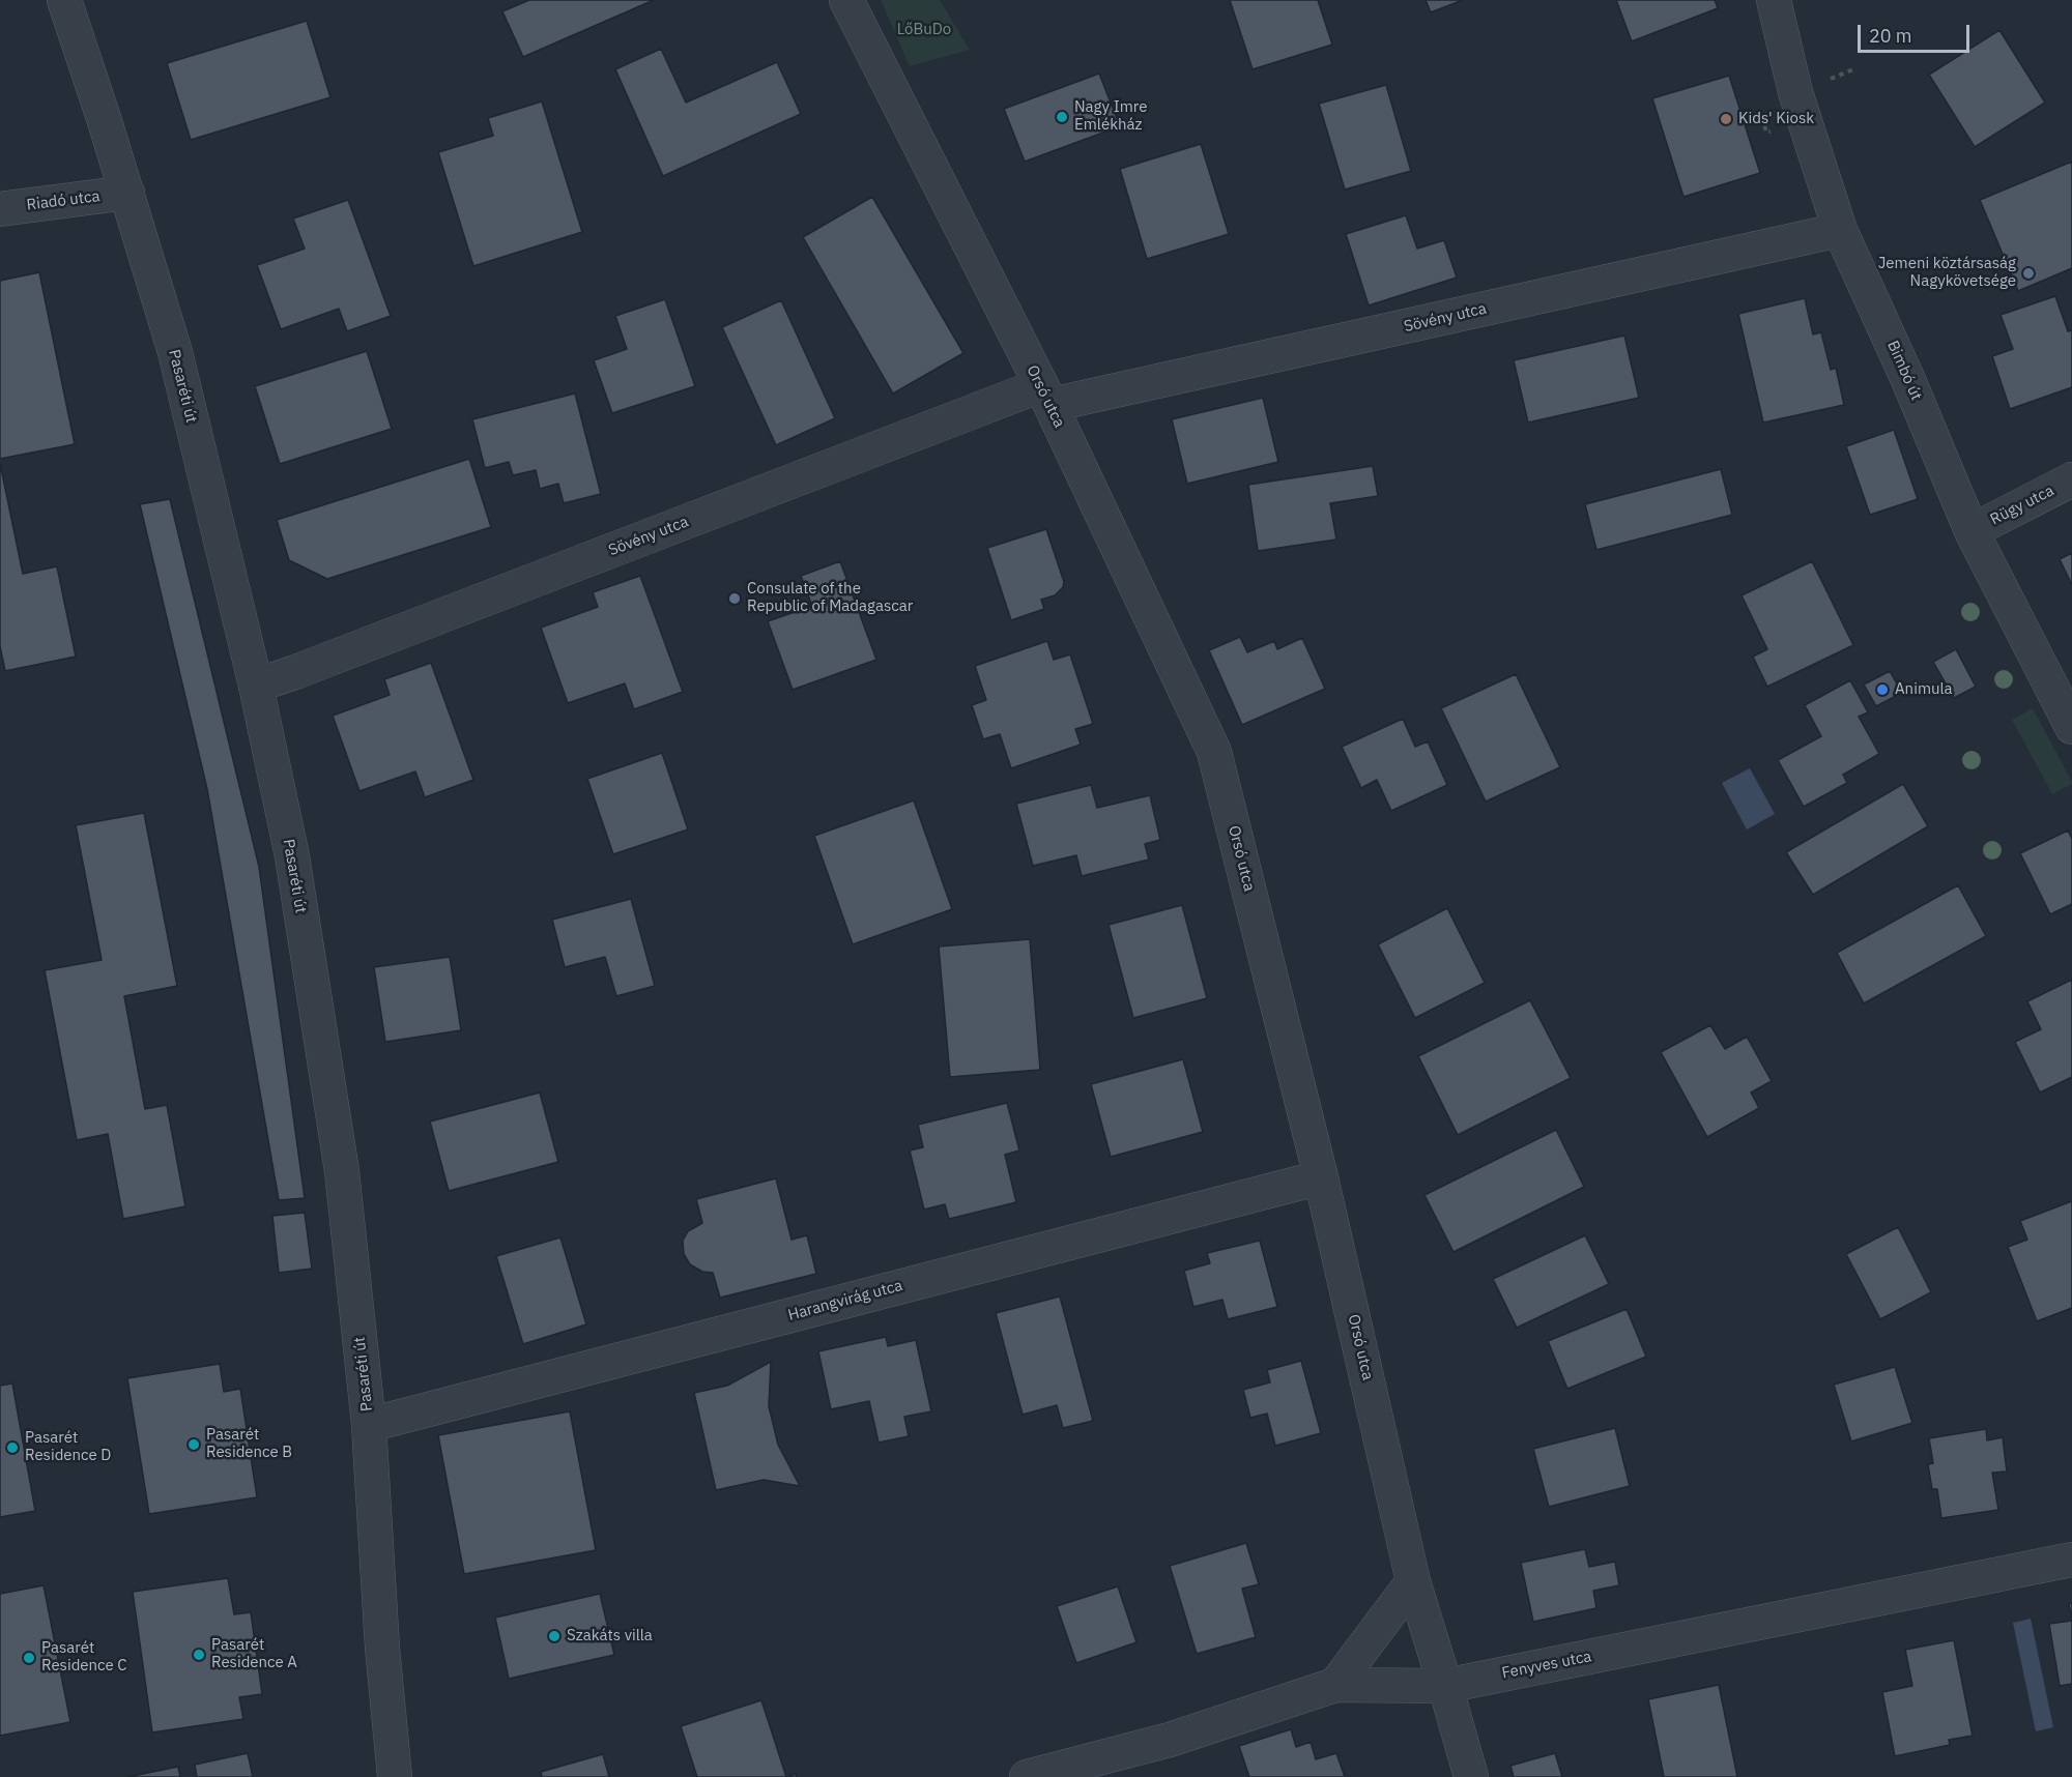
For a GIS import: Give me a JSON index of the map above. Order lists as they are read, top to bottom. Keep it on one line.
{"streets":{"street":["Riadó utca","Sövény utca","Bimbó út","Pasaréti út","Orsó utca","Rügy utca","Harangvirág utca","Fenyves utca"]},"crossings":[["Riadó utca","Pasaréti út"],["Sövény utca","Bimbó út"],["Sövény utca","Pasaréti út"],["Sövény utca","Orsó utca"],["Bimbó út","Rügy utca"],["Pasaréti út","Harangvirág utca"],["Orsó utca","Harangvirág utca"],["Orsó utca","Fenyves utca"]],"parks":["LőBuDo"],"places":["Nagy Imre Emlékház","Kids' Kiosk","Jemeni köztársaság Nagykövetsége","Consulate of the Republic of Madagascar","Animula","Pasarét Residence B","Pasarét Residence D","Szakáts villa","Pasarét Residence A","Pasarét Residence C"],"scale_bar":"20 m"}
